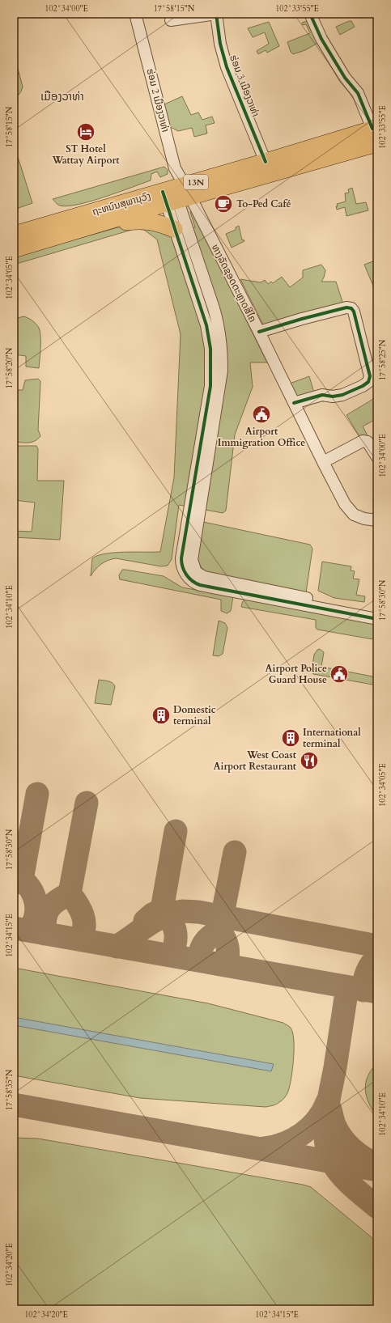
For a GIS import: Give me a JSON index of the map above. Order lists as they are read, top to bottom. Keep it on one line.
{"streets":{"highway":["13N","ຖະຫນົນສຸພານຸວົງ"],"street":["ຮ່ອມ 3 ເມືອງວາທ່າ","ຮ່ອມ 2 ເມືອງວາທ່າ","ທາງລັດຊອດຕະຫຼາດສີໄຄ"]},"crossings":[["ຮ່ອມ 3 ເມືອງວາທ່າ","ຖະຫນົນສຸພານຸວົງ"],["ຮ່ອມ 2 ເມືອງວາທ່າ","ຖະຫນົນສຸພານຸວົງ"],["ຮ່ອມ 2 ເມືອງວາທ່າ","ທາງລັດຊອດຕະຫຼາດສີໄຄ"],["ຖະຫນົນສຸພານຸວົງ","ທາງລັດຊອດຕະຫຼາດສີໄຄ"]],"districts":["ເມືອງວາທ່າ"],"places":{"hotel":["ST Hotel Wattay Airport"],"cafe":["To-Ped Café"],"public building":["Airport Immigration Office","Airport Police Guard House"],"building":["Domestic terminal","International terminal"],"restaurant":["West Coast Airport Restaurant"]},"coordinates":["102°34'00\"E","17°58'15\"N","102°33'55\"E","102°34'05\"E","17°58'25\"N","17°58'20\"N","17°58'30\"N","102°34'10\"E","102°34'15\"E","17°58'35\"N","102°34'20\"E"]}
